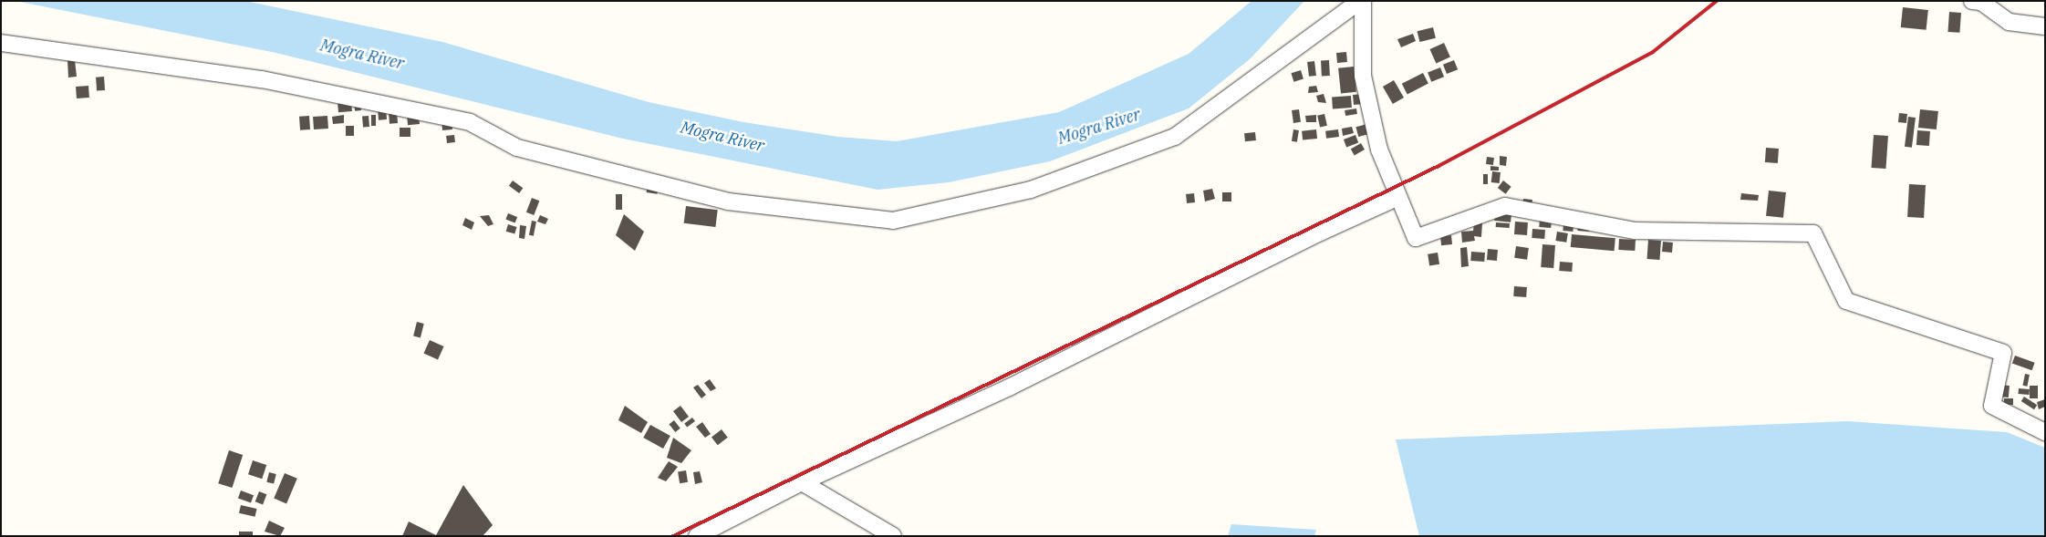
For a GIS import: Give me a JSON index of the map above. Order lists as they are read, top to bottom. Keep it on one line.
{"water":["Mogra River"]}
